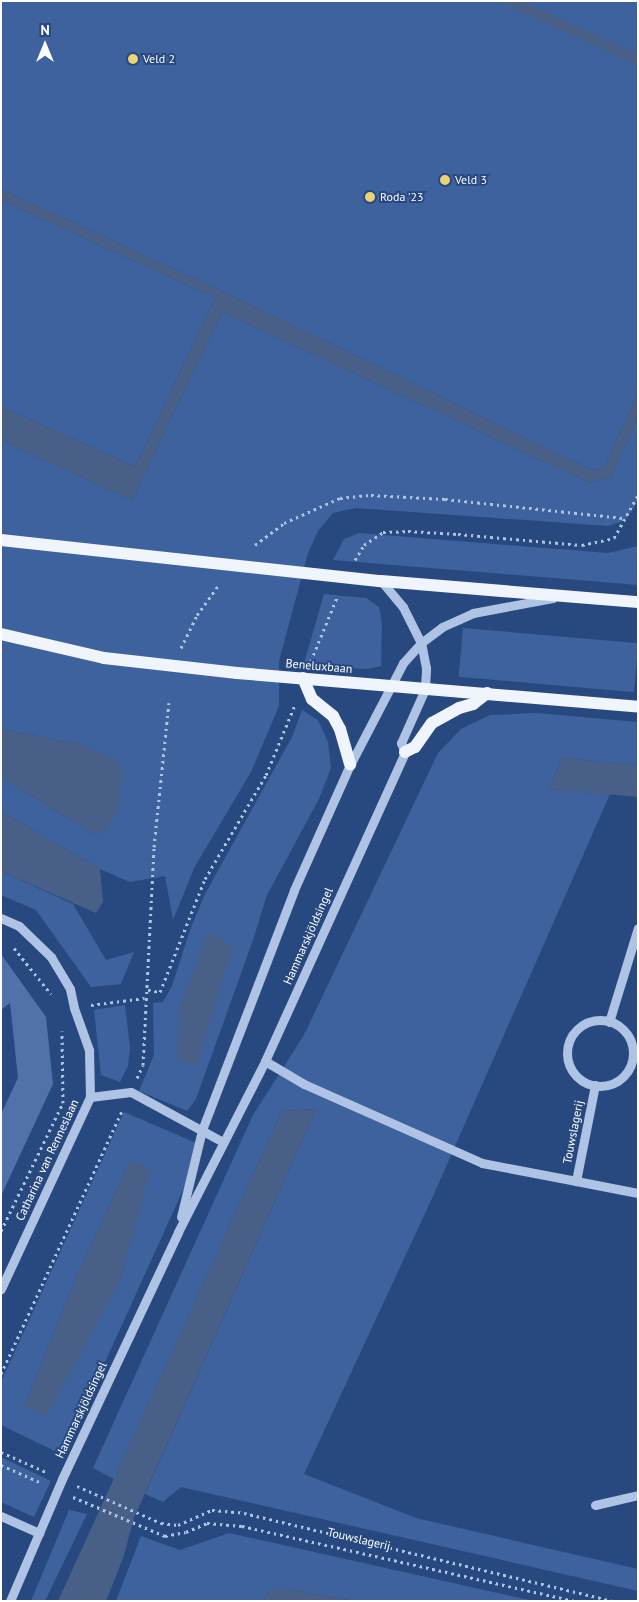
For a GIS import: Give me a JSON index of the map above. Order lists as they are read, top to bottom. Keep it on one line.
{"streets":{"main road":["Beneluxbaan"],"street":["Hammarskjöldsingel","Touwslagerij","Catharina van Renneslaan"]},"crossings":[["Beneluxbaan","Hammarskjöldsingel"]],"places":["Veld 2","Veld 3","Roda '23"],"north":"top"}
